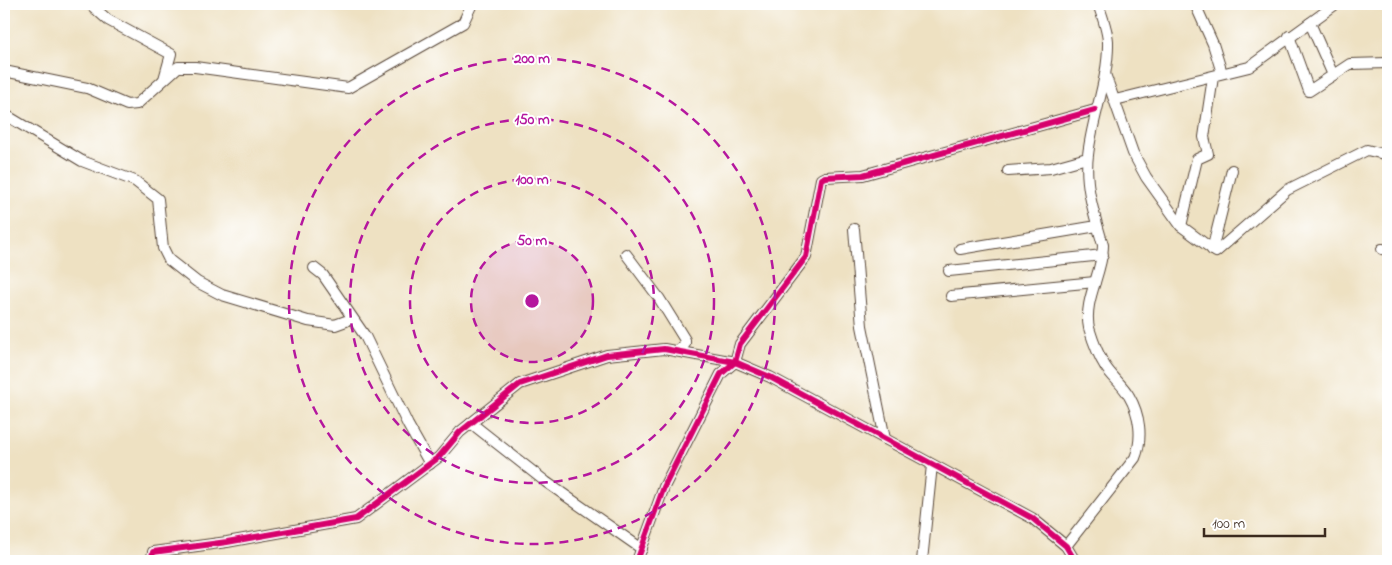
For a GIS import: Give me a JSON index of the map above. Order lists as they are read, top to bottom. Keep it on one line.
{"scale_bar":"100 m","rings":["200 m","150 m","100 m","50 m"]}
